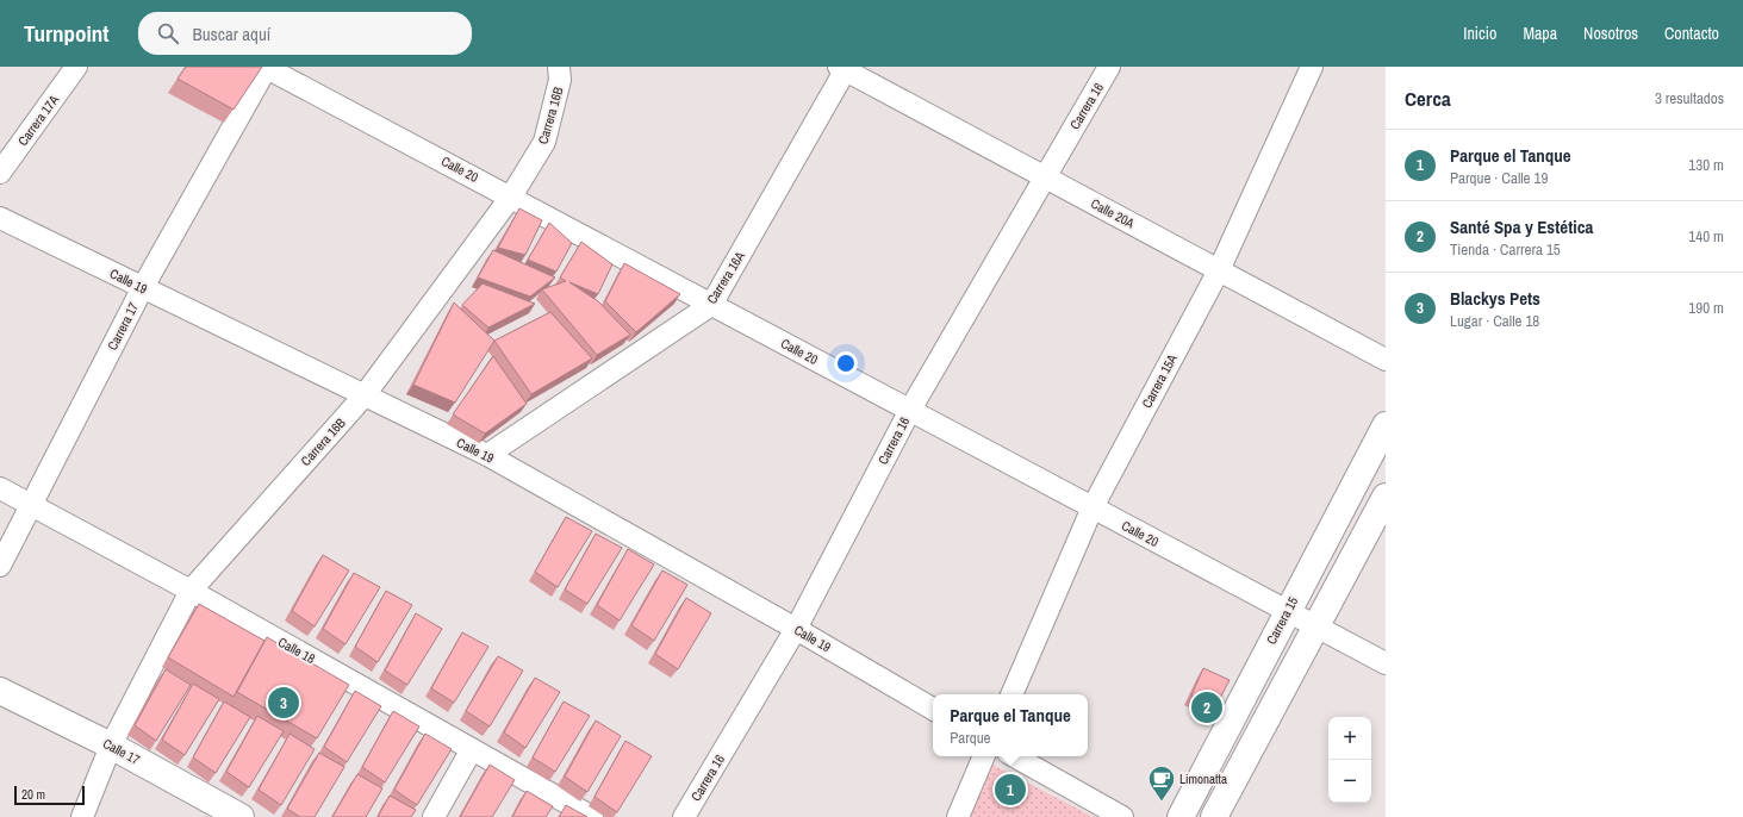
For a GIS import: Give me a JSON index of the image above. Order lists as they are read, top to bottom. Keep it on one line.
{"streets":{"street":["Carrera 16","Carrera 16B","Carrera 17A","Calle 20","Calle 20A","Carrera 16A","Calle 19","Carrera 17","Carrera 15A","Carrera 15","Calle 18","Calle 17"]},"crossings":[["Carrera 16","Calle 20"],["Carrera 16","Calle 20A"],["Carrera 16","Calle 19"],["Carrera 16B","Calle 20"],["Carrera 16B","Calle 19"],["Carrera 16B","Calle 18"],["Carrera 16B","Calle 17"],["Calle 20","Carrera 16A"],["Calle 20","Carrera 17"],["Calle 20","Carrera 15A"],["Calle 20","Carrera 15"],["Calle 20A","Carrera 16A"],["Calle 20A","Carrera 15A"],["Carrera 16A","Calle 19"],["Calle 19","Carrera 17"],["Carrera 17","Calle 18"]],"places":{"cafe":["Limonatta"]},"scale_bar":"20 m","page":{"header":"Turnpoint","search":"Buscar aquí","nav":["Inicio","Mapa","Nosotros","Contacto"],"heading":["Cerca","3 resultados"],"list":[{"mark":"1","name":"Parque el Tanque","note":"Parque · Calle 19","value":"130 m"},{"mark":"2","name":"Santé Spa y Estética","note":"Tienda · Carrera 15","value":"140 m"},{"mark":"3","name":"Blackys Pets","note":"Lugar · Calle 18","value":"190 m"}],"pins":["3","2","1"],"popup":["Parque el Tanque","Parque"],"map_buttons":["+","−"],"scale":"20 m"}}
